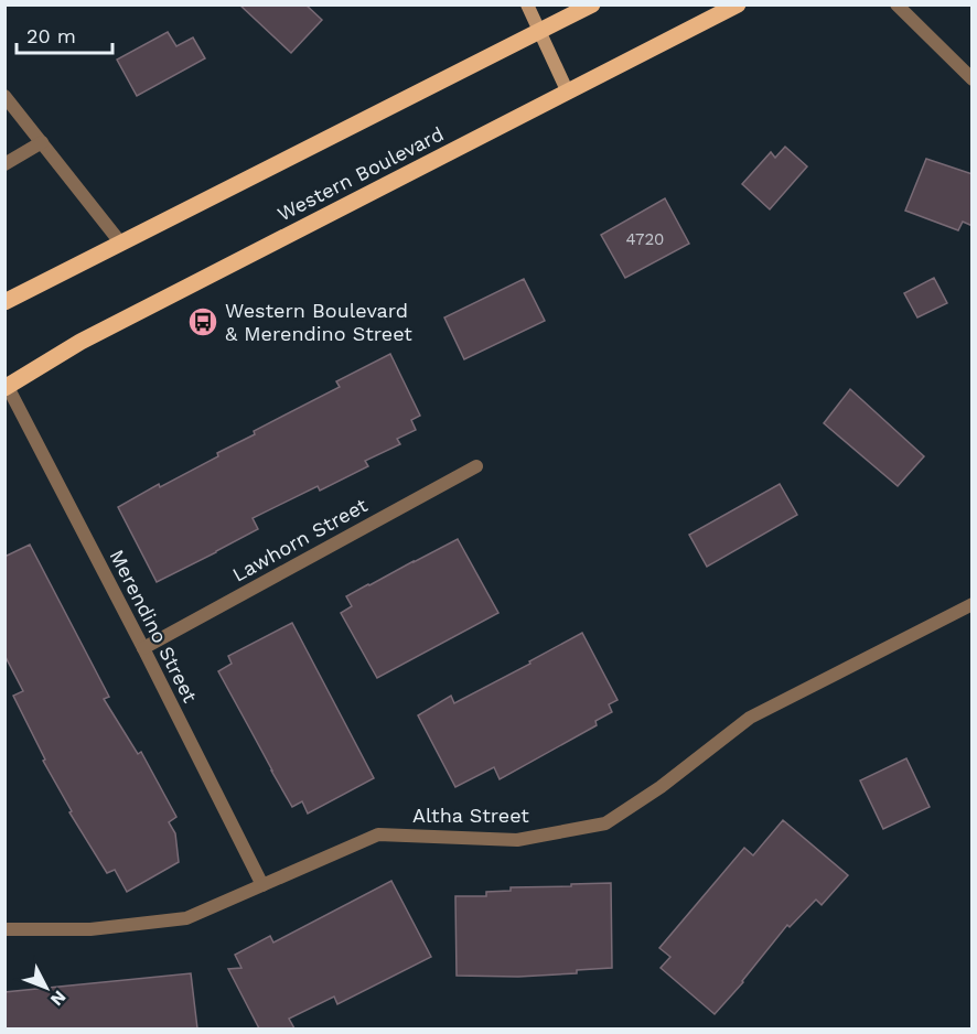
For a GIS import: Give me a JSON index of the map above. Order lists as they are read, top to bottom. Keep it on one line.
{"streets":{"main road":["Western Boulevard"],"street":["Lawhorn Street","Merendino Street","Altha Street"]},"crossings":[["Western Boulevard","Merendino Street"],["Lawhorn Street","Merendino Street"],["Merendino Street","Altha Street"]],"places":{"bus stop":["Western Boulevard & Merendino Street"]},"house_numbers":["4720"],"scale_bar":"20 m","north":"bottom right"}
